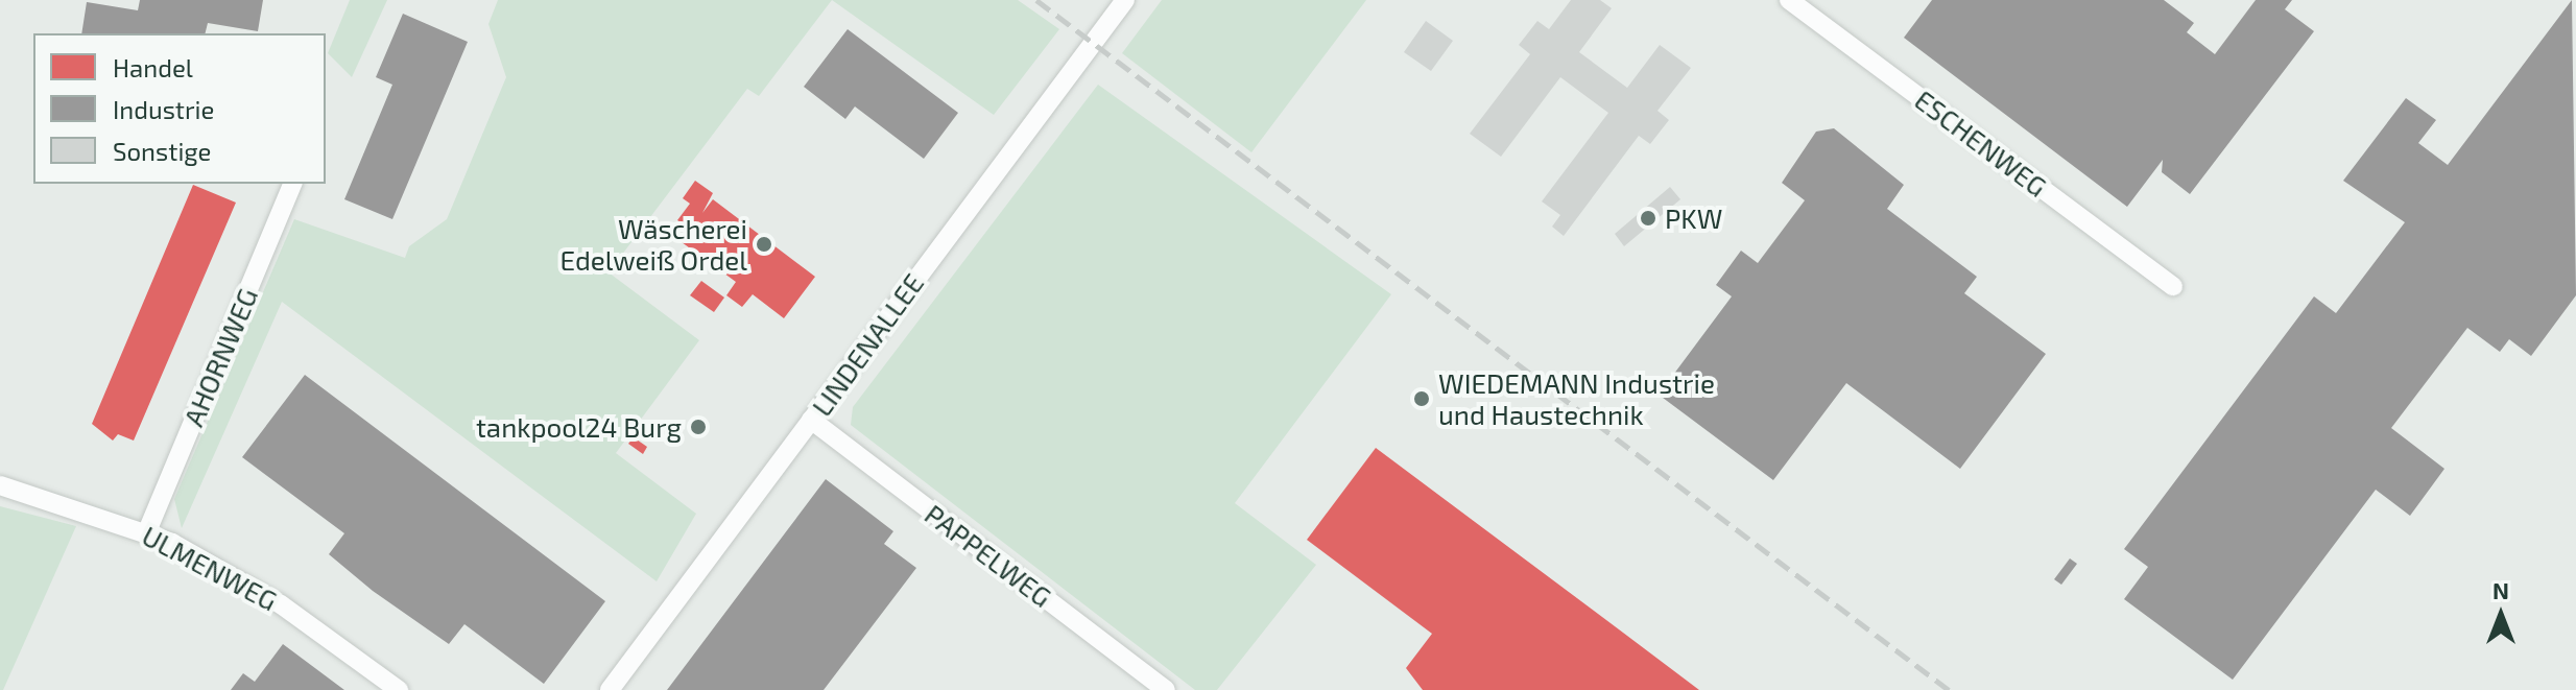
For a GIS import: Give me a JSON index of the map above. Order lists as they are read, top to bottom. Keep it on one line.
{"streets":{"street":["ESCHENWEG","LINDENALLEE","AHORNWEG","PAPPELWEG","ULMENWEG"]},"crossings":[["LINDENALLEE","PAPPELWEG"],["AHORNWEG","ULMENWEG"]],"places":["PKW","Wäscherei Edelweiß Ordel","WIEDEMANN Industrie und Haustechnik","tankpool24 Burg"],"legend":["Handel","Industrie","Sonstige"],"north":"top"}
